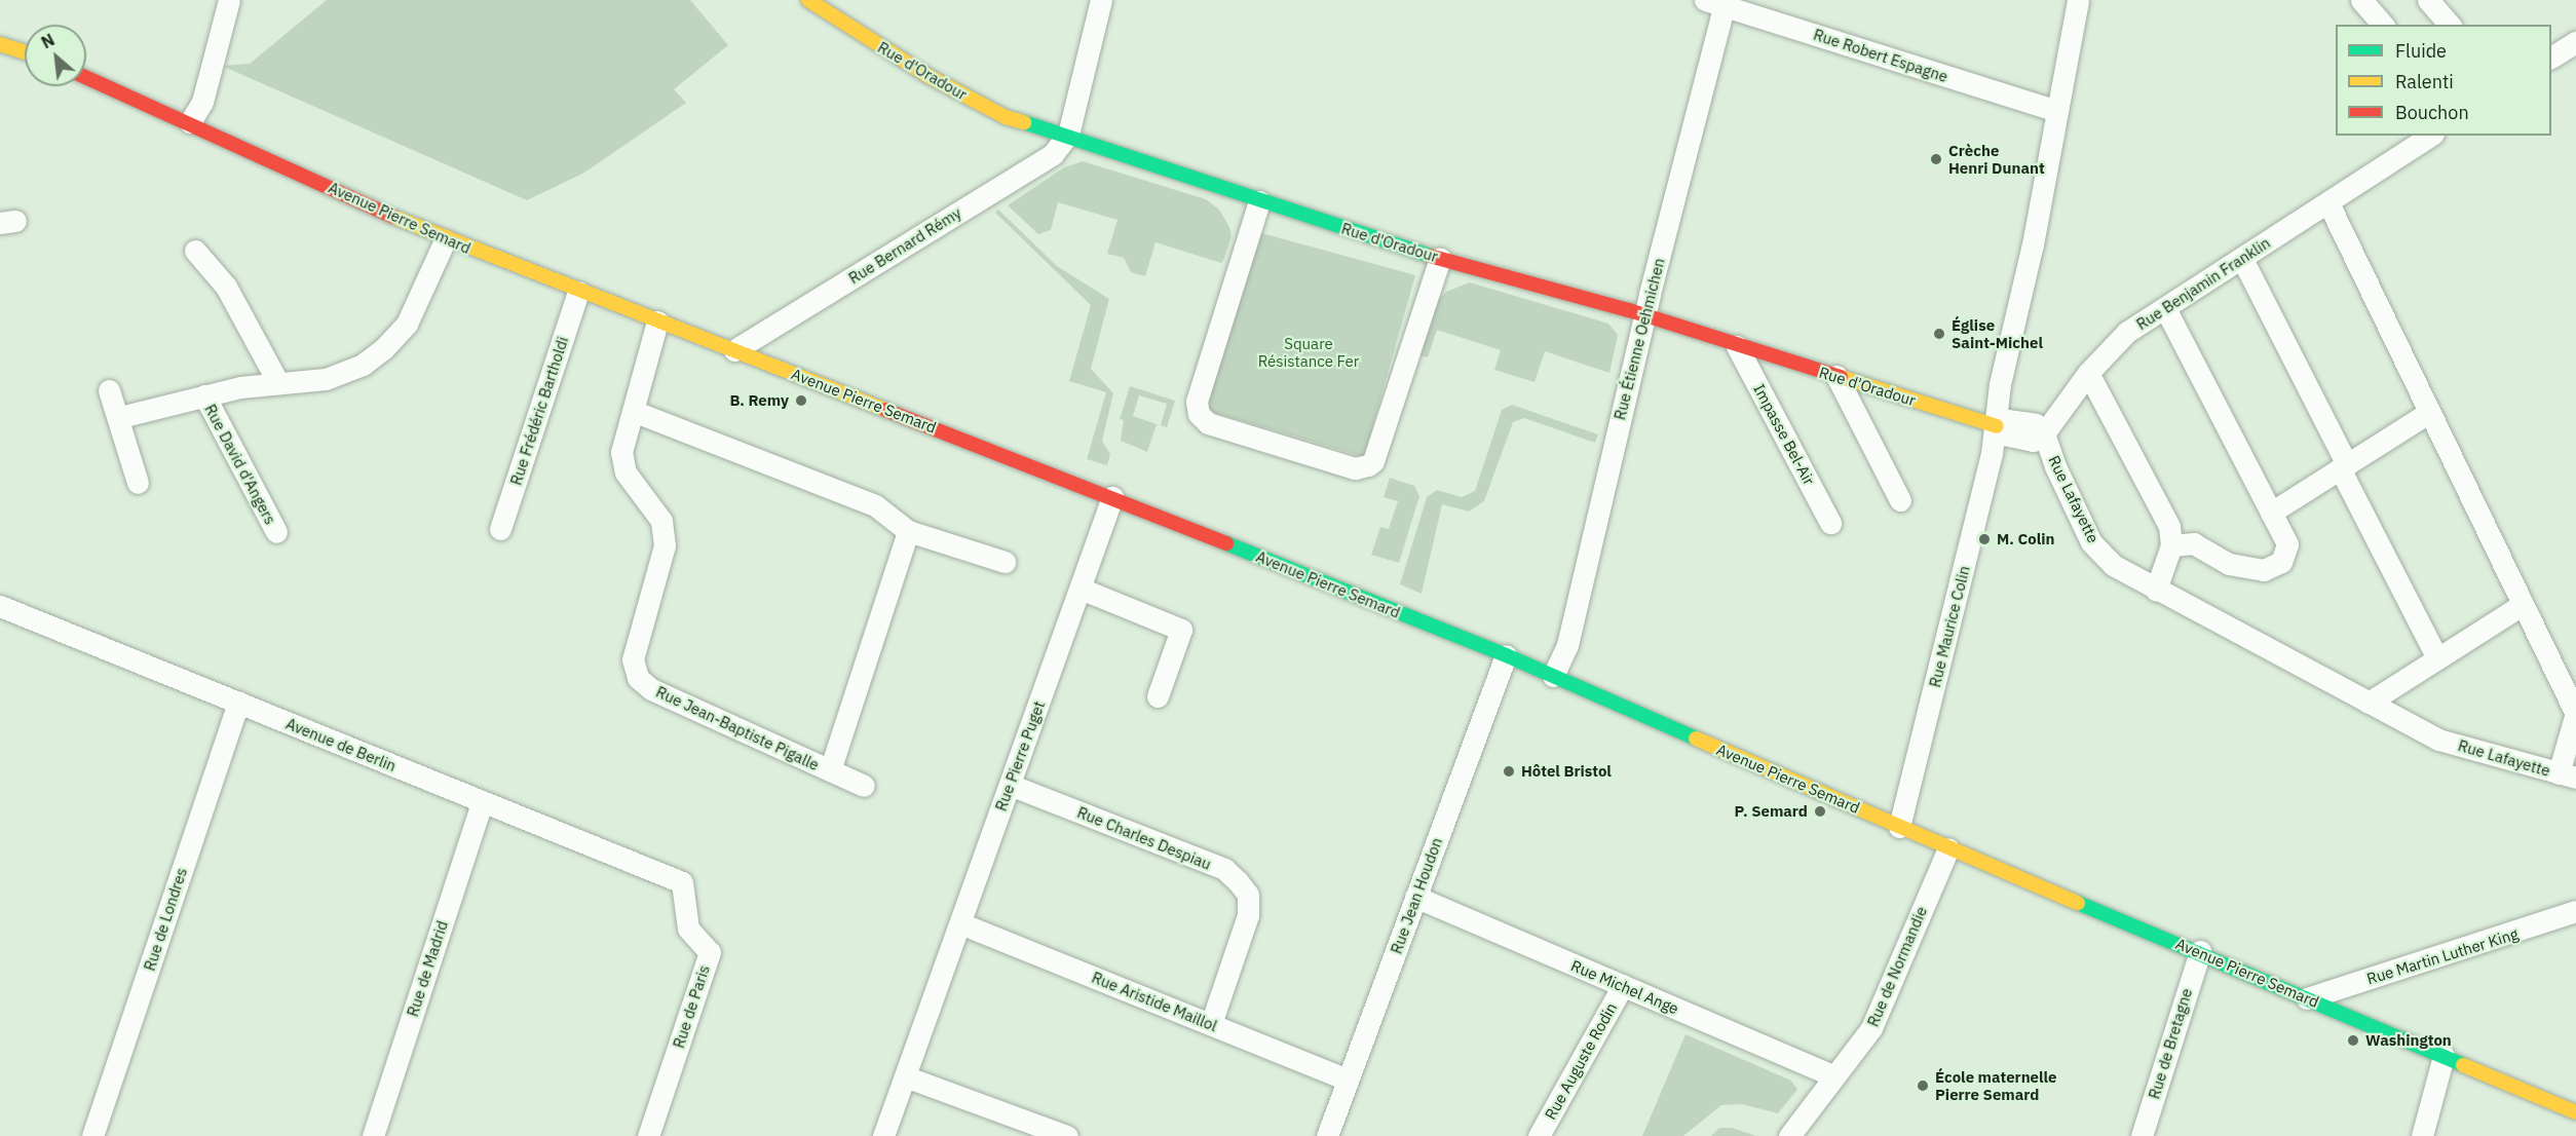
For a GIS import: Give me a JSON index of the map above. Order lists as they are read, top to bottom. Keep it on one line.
{"streets":{"main road":["Rue d'Oradour","Avenue Pierre Semard"],"street":["Rue Robert Espagne","Rue Bernard Rémy","Rue Benjamin Franklin","Rue Étienne Oehmichen","Rue Frédéric Bartholdi","Impasse Bel-Air","Rue David d'Angers","Rue Lafayette","Rue Maurice Colin","Rue Jean-Baptiste Pigalle","Avenue de Berlin","Rue Pierre Puget","Rue Charles Despiau","Rue Jean Houdon","Rue de Londres","Rue Martin Luther King","Rue de Normandie","Rue de Madrid","Rue Michel Ange","Rue Aristide Maillol","Rue de Paris","Rue de Bretagne","Rue Auguste Rodin"]},"crossings":[["Rue Robert Espagne","Rue Étienne Oehmichen"],["Rue Robert Espagne","Rue Maurice Colin"],["Rue d'Oradour","Rue Bernard Rémy"],["Rue d'Oradour","Rue Étienne Oehmichen"],["Rue d'Oradour","Impasse Bel-Air"],["Rue d'Oradour","Rue Maurice Colin"],["Avenue Pierre Semard","Rue Bernard Rémy"],["Avenue Pierre Semard","Rue Étienne Oehmichen"],["Avenue Pierre Semard","Rue Frédéric Bartholdi"],["Avenue Pierre Semard","Rue David d'Angers"],["Avenue Pierre Semard","Rue Maurice Colin"],["Avenue Pierre Semard","Rue Jean-Baptiste Pigalle"],["Avenue Pierre Semard","Rue Pierre Puget"],["Avenue Pierre Semard","Rue Jean Houdon"],["Avenue Pierre Semard","Rue Martin Luther King"],["Avenue Pierre Semard","Rue de Normandie"],["Avenue Pierre Semard","Rue de Bretagne"],["Rue Benjamin Franklin","Rue Lafayette"],["Avenue de Berlin","Rue de Londres"],["Avenue de Berlin","Rue de Madrid"],["Avenue de Berlin","Rue de Paris"],["Rue Pierre Puget","Rue Charles Despiau"],["Rue Pierre Puget","Rue Aristide Maillol"],["Rue Charles Despiau","Rue Aristide Maillol"],["Rue Jean Houdon","Rue Michel Ange"],["Rue Jean Houdon","Rue Aristide Maillol"],["Rue de Normandie","Rue Michel Ange"],["Rue Michel Ange","Rue Auguste Rodin"]],"parks":["Square Résistance Fer"],"places":["Crèche Henri Dunant","Église Saint-Michel","B. Remy","M. Colin","Hôtel Bristol","P. Semard","Washington","École maternelle Pierre Semard"],"legend":["Fluide","Ralenti","Bouchon"],"north":"top left"}
